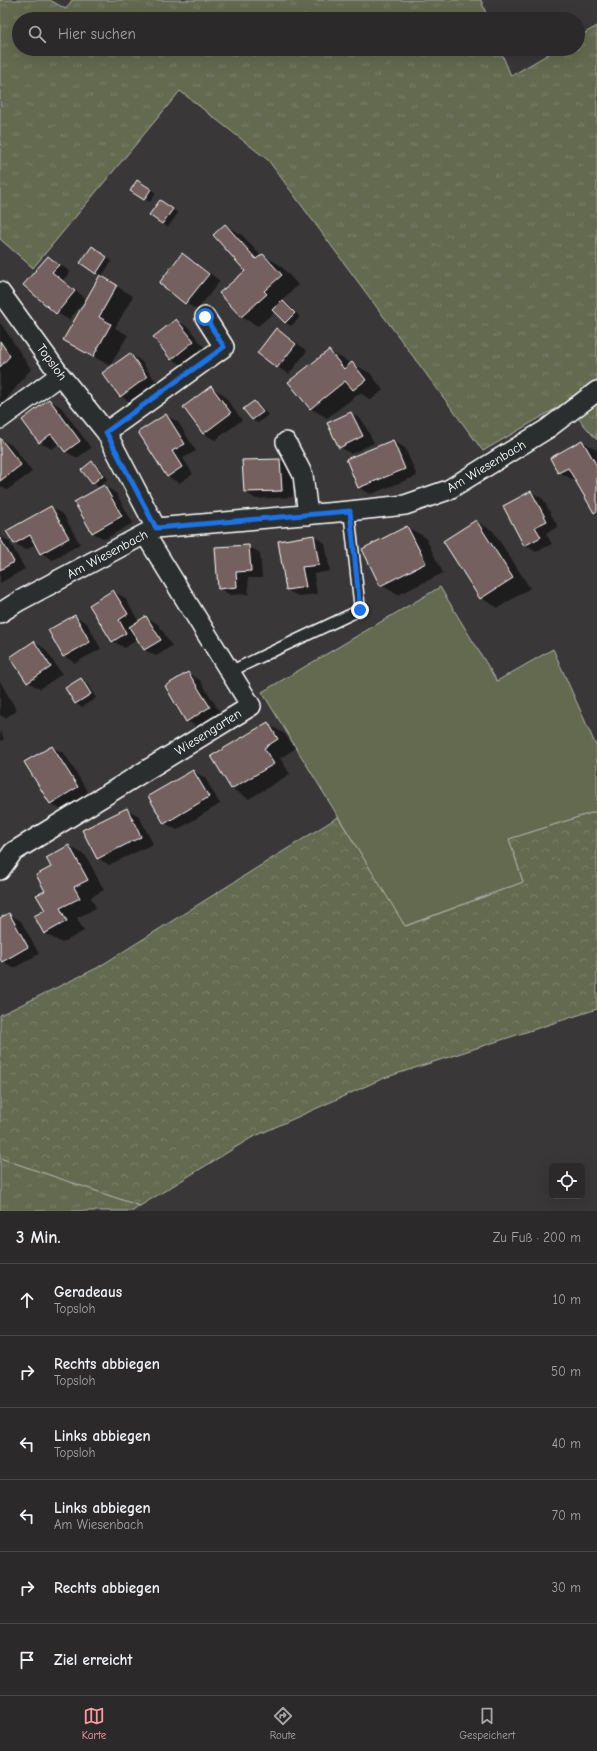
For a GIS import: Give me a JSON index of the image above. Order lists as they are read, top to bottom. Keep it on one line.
{"streets":{"street":["Topsloh","Am Wiesenbach","Wiesengarten"]},"crossings":[["Topsloh","Am Wiesenbach"],["Topsloh","Wiesengarten"],["Am Wiesenbach","Wiesengarten"]],"page":{"search":"Hier suchen","heading":["3 Min.","Zu Fuß · 200 m"],"list":[["Geradeaus","Topsloh","10 m"],["Rechts abbiegen","Topsloh","50 m"],["Links abbiegen","Topsloh","40 m"],["Links abbiegen","Am Wiesenbach","70 m"],["Rechts abbiegen","30 m"],"Ziel erreicht"],"nav":["Karte","Route","Gespeichert"]}}
